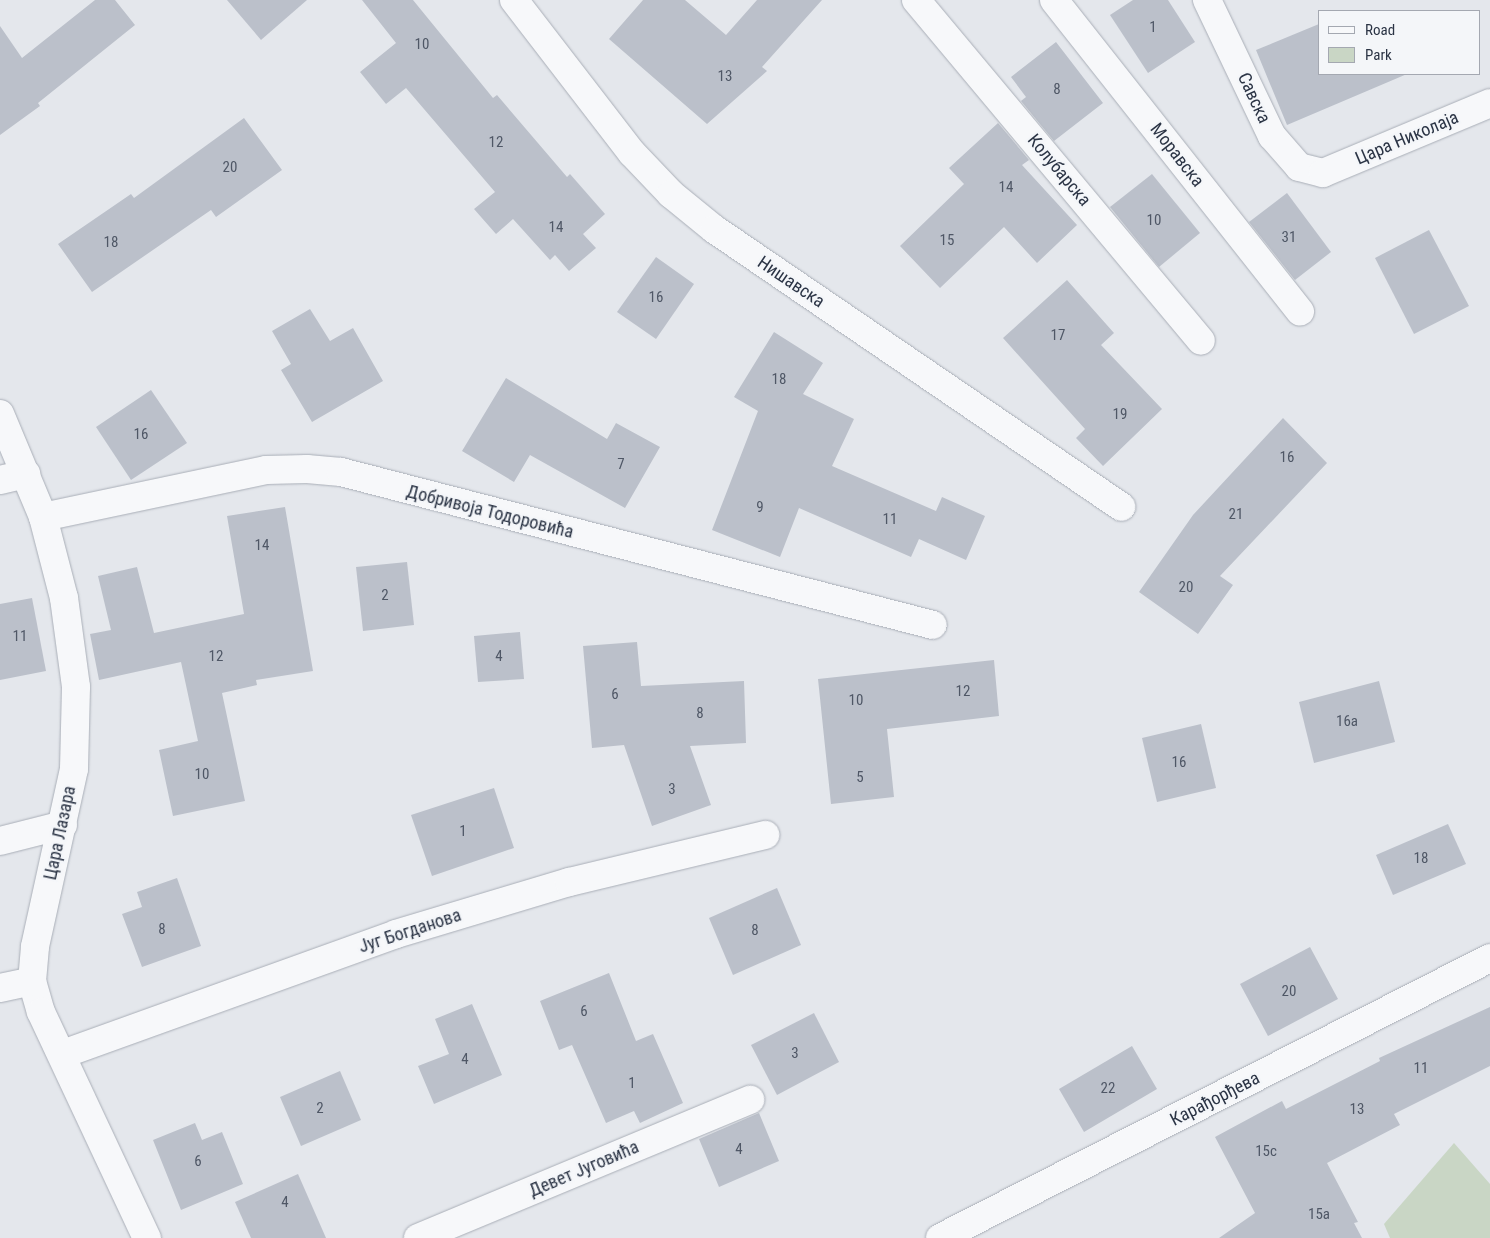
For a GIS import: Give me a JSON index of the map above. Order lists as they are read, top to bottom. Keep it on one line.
{"streets":{"street":["Савска","Цара Николаја","Моравска","Колубарска","Нишавска","Добривоја Тодоровића","Цара Лазара","Југ Богданова","Карађорђева","Девет Југовића"]},"crossings":[["Савска","Цара Николаја"],["Добривоја Тодоровића","Цара Лазара"],["Цара Лазара","Југ Богданова"]],"house_numbers":["1","10","13","8","12","20","14","10","14","31","15","18","16","17","18","19","16","16","7","9","21","11","14","20","2","11","12","4","12","6","10","8","16a","16","10","5","3","1","18","8","8","20","6","3","4","11","1","22","2","13","4","15c","6","4","15a"],"legend":["Road","Park"]}
